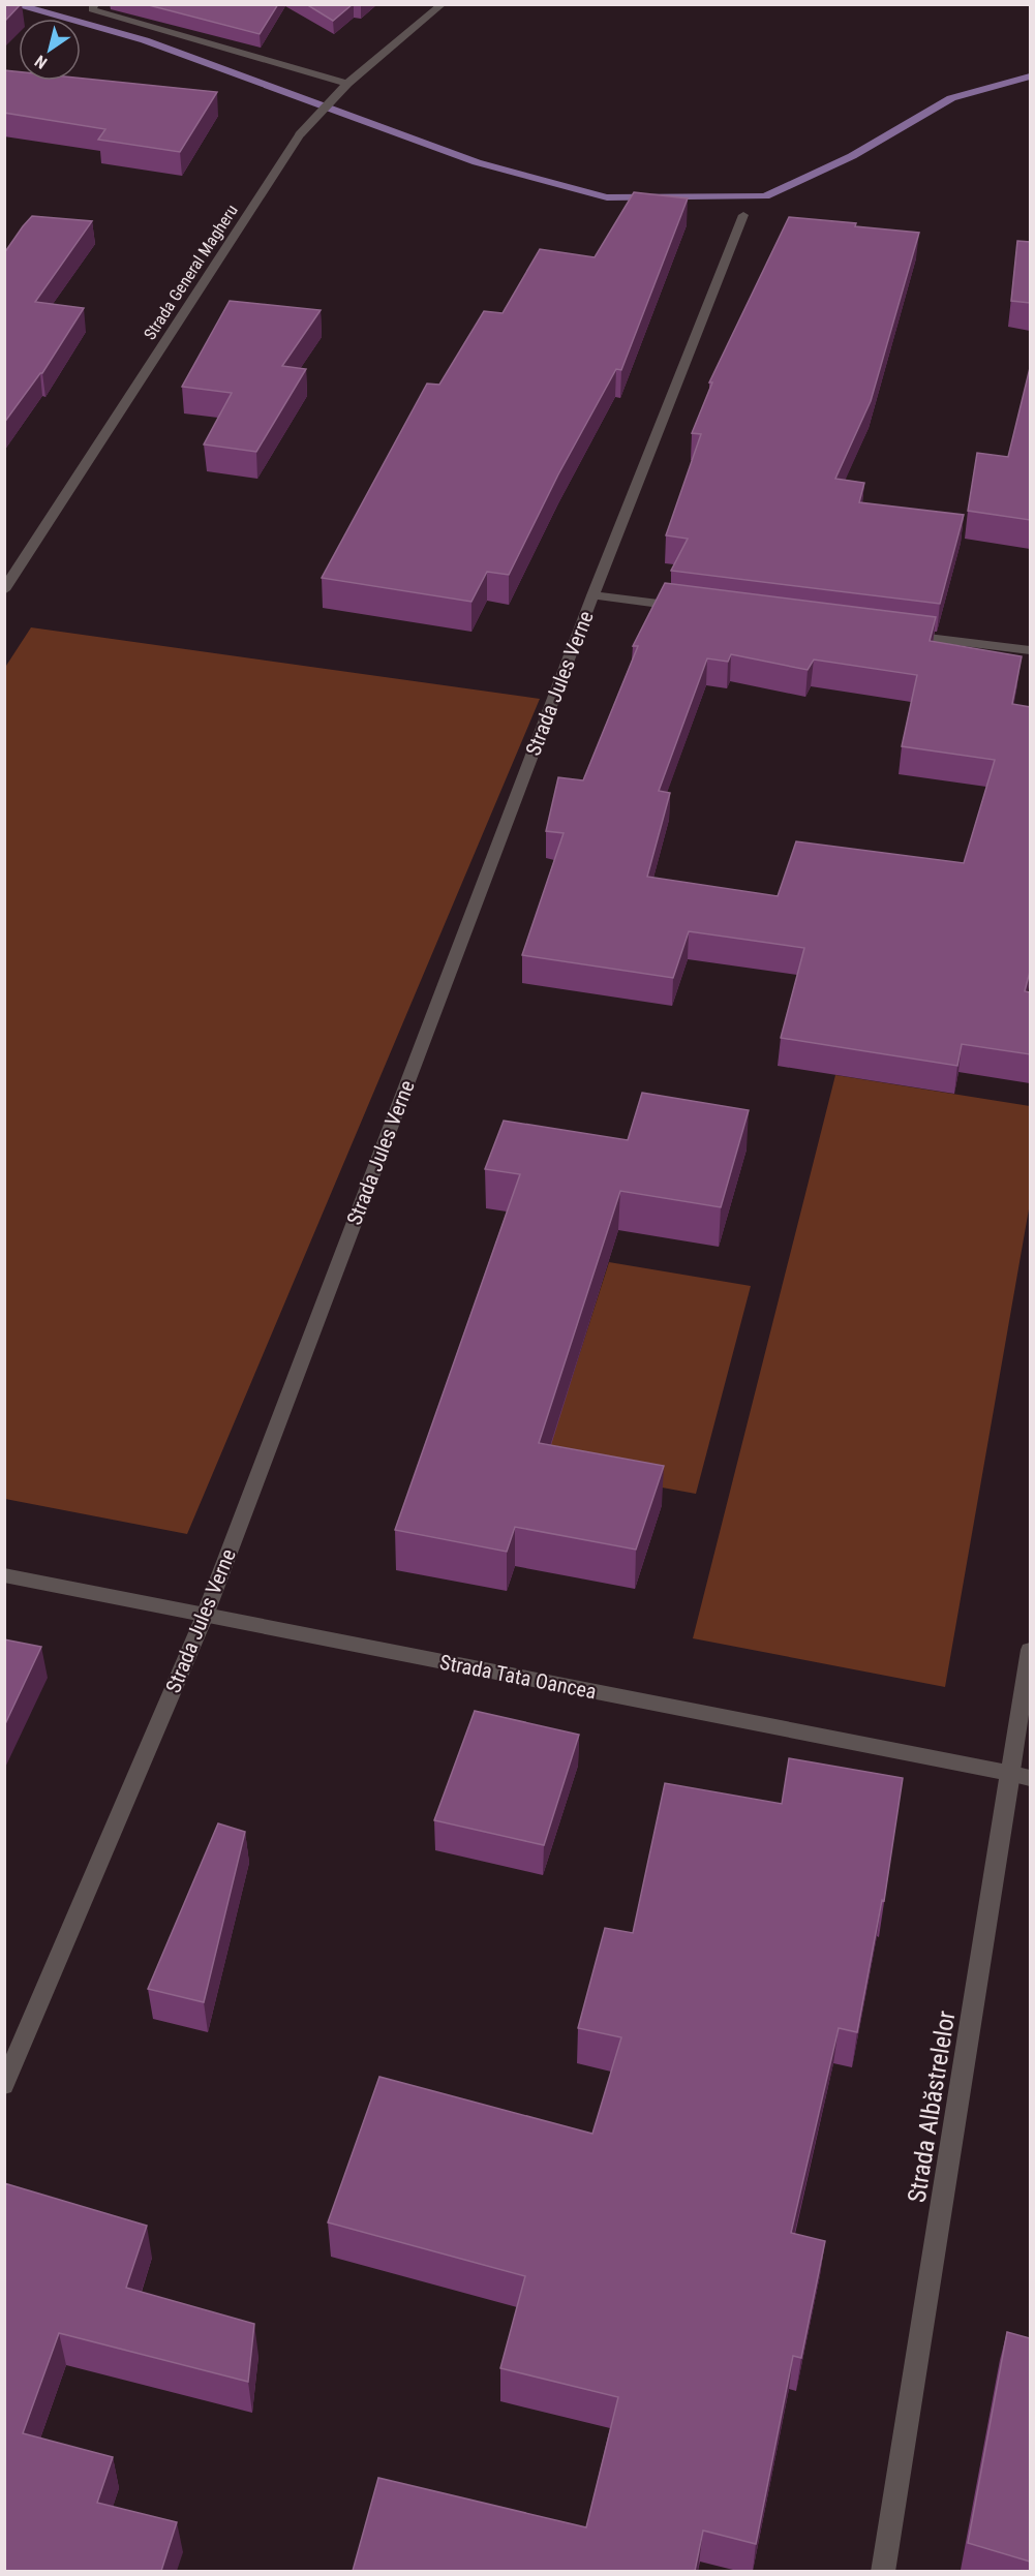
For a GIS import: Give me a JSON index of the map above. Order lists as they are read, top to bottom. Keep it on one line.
{"streets":{"street":["Strada General Magheru","Strada Jules Verne","Strada Tata Oancea","Strada Albăstrelelor"]},"crossings":[["Strada Jules Verne","Strada Tata Oancea"],["Strada Tata Oancea","Strada Albăstrelelor"]],"north":"bottom left"}
